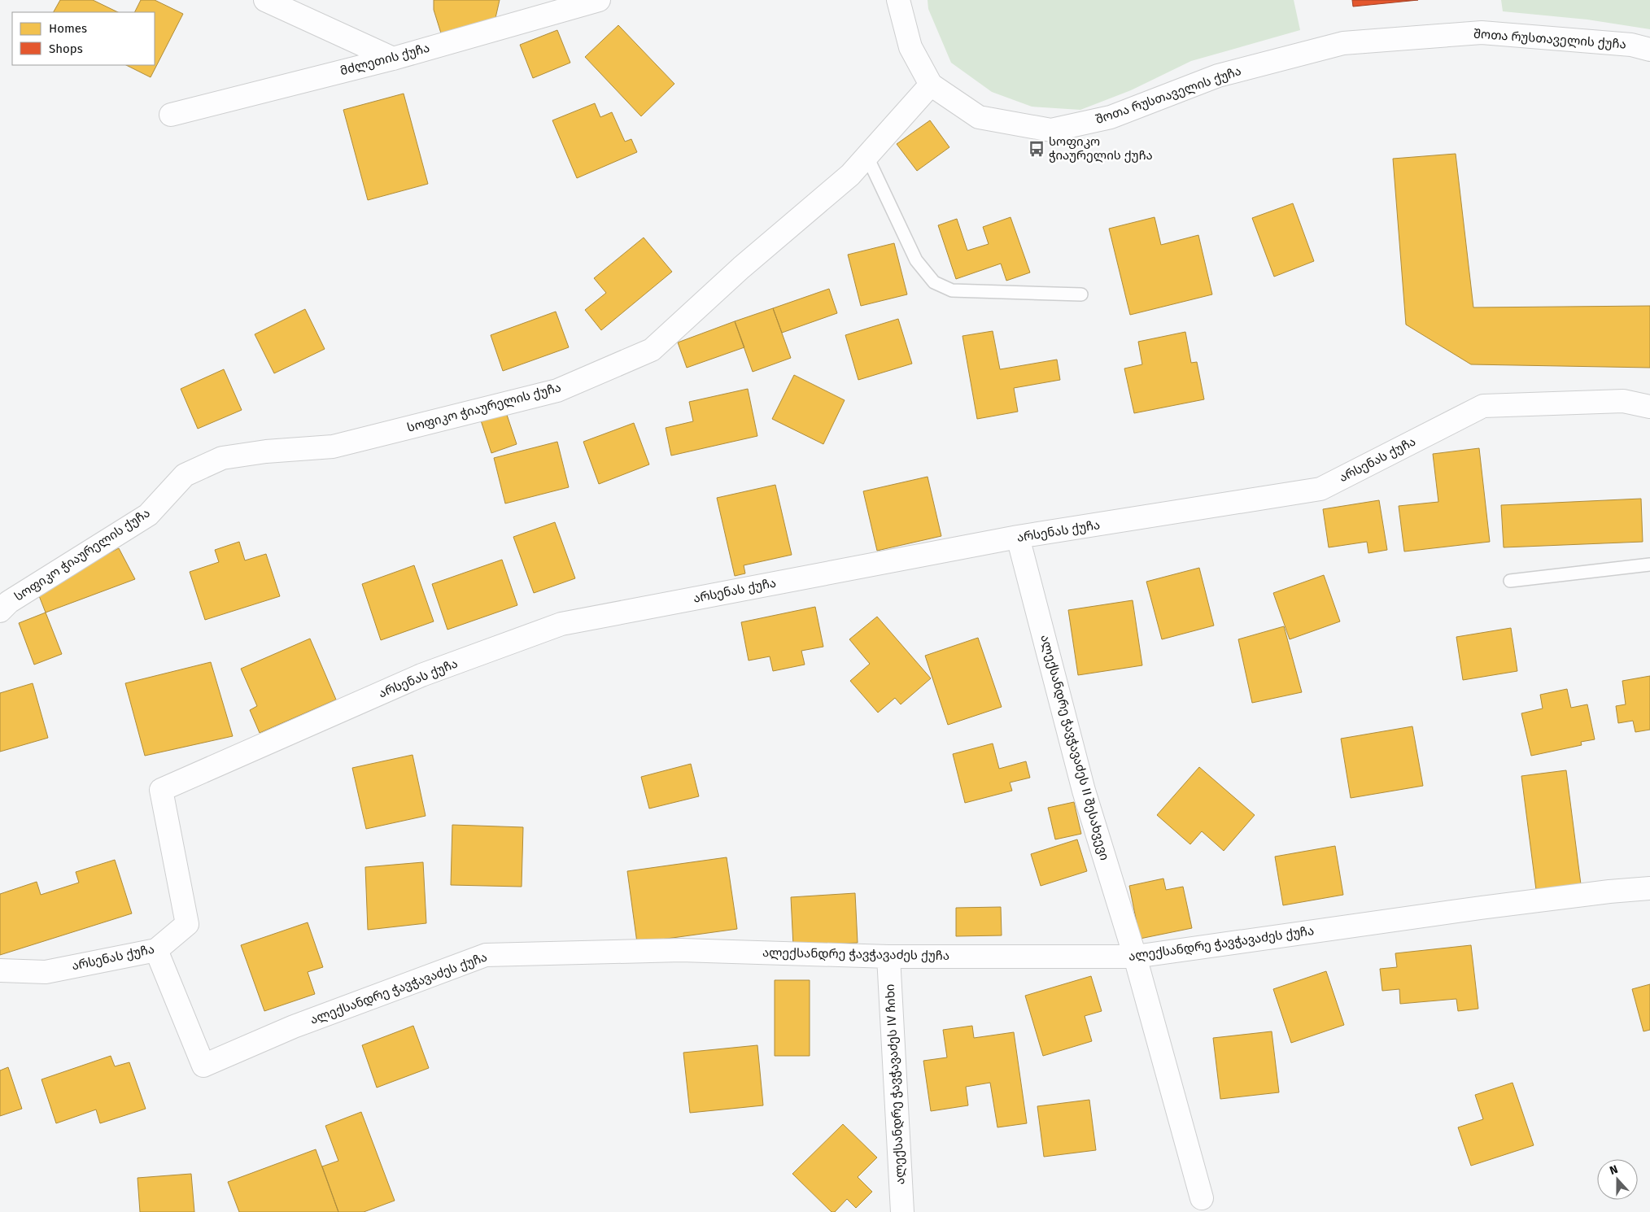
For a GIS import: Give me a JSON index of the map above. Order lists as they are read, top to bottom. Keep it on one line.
{"streets":{"street":["შოთა რუსთაველის ქუჩა","მძლეთის ქუჩა","სოფიკო ჭიაურელის ქუჩა","არსენას ქუჩა","ალექსანდრე ჭავჭავაძეს II შესახვევი","ალექსანდრე ჭავჭავაძეს ქუჩა","ალექსანდრე ჭავჭავაძეს IV ჩიხი"]},"crossings":[["შოთა რუსთაველის ქუჩა","სოფიკო ჭიაურელის ქუჩა"],["არსენას ქუჩა","ალექსანდრე ჭავჭავაძეს II შესახვევი"],["არსენას ქუჩა","ალექსანდრე ჭავჭავაძეს ქუჩა"],["ალექსანდრე ჭავჭავაძეს II შესახვევი","ალექსანდრე ჭავჭავაძეს ქუჩა"],["ალექსანდრე ჭავჭავაძეს ქუჩა","ალექსანდრე ჭავჭავაძეს IV ჩიხი"]],"places":{"bus stop":["სოფიკო ჭიაურელის ქუჩა"]},"legend":["Homes","Shops"],"north":"top"}
